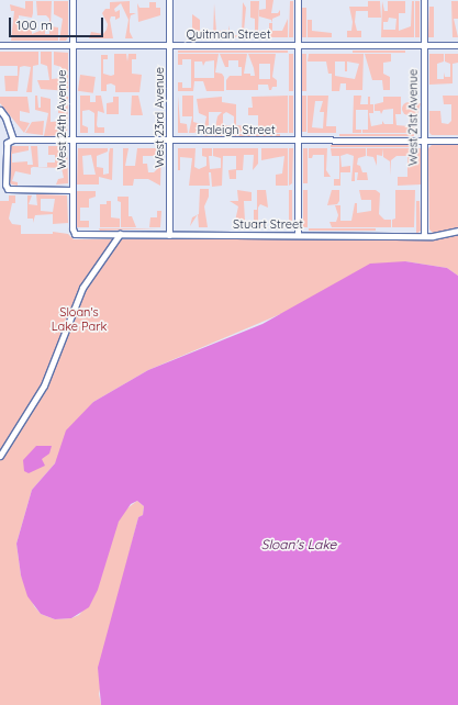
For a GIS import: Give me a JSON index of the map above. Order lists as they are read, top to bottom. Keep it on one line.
{"streets":{"street":["Quitman Street","West 23rd Avenue","West 21st Avenue","West 24th Avenue","Raleigh Street","Stuart Street"]},"crossings":[["Quitman Street","West 23rd Avenue"],["Quitman Street","West 21st Avenue"],["Quitman Street","West 24th Avenue"],["West 23rd Avenue","Raleigh Street"],["West 23rd Avenue","Stuart Street"],["West 21st Avenue","Raleigh Street"],["West 21st Avenue","Stuart Street"],["West 24th Avenue","Raleigh Street"],["West 24th Avenue","Stuart Street"]],"water":["Sloan's Lake"],"parks":["Sloan's Lake Park"],"scale_bar":"100 m"}
